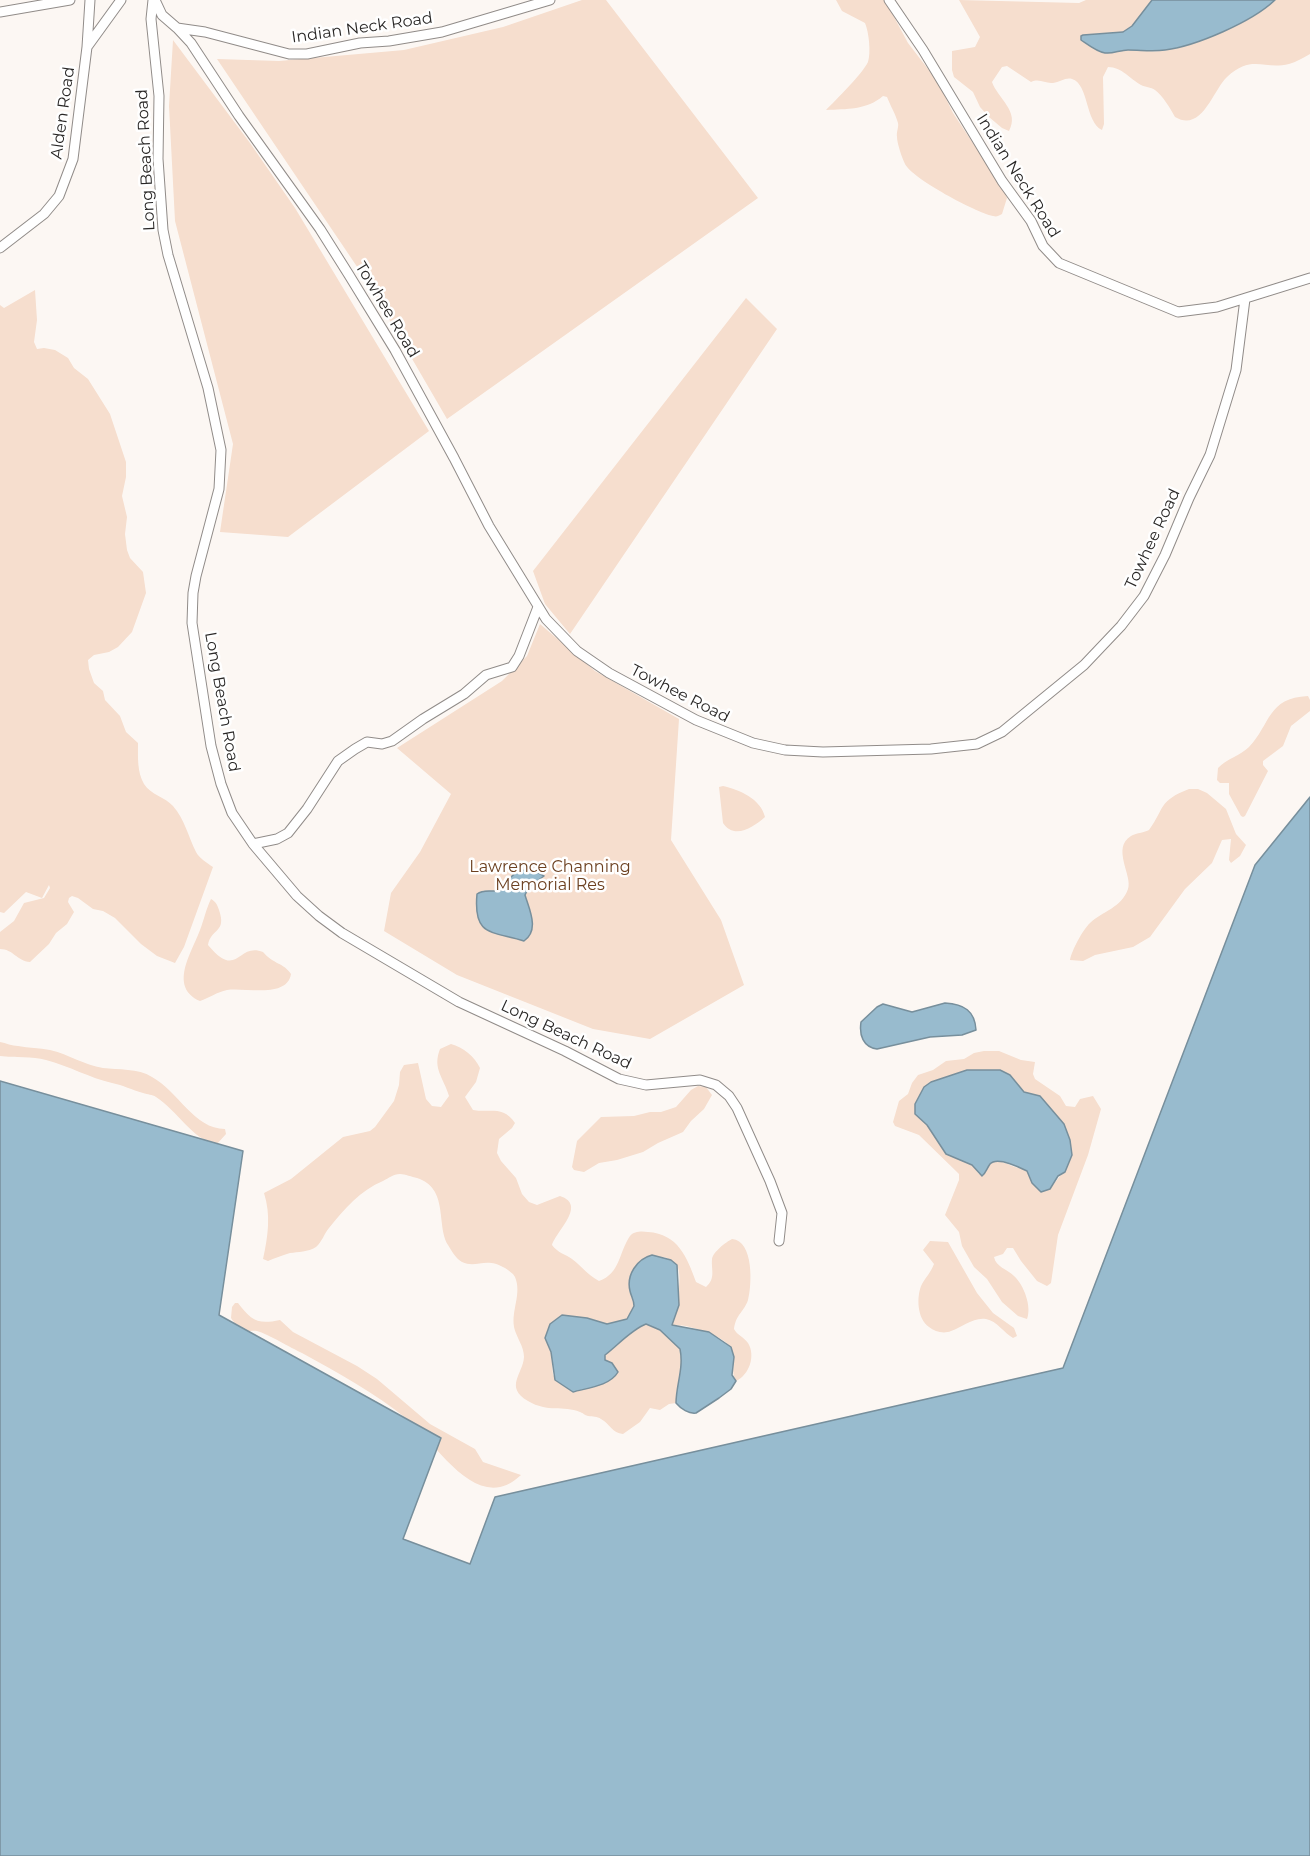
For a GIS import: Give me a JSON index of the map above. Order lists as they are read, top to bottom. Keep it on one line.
{"streets":{"street":["Indian Neck Road","Alden Road","Long Beach Road","Towhee Road"]},"crossings":[["Indian Neck Road","Towhee Road"]],"parks":["Lawrence Channing Memorial Res"]}
